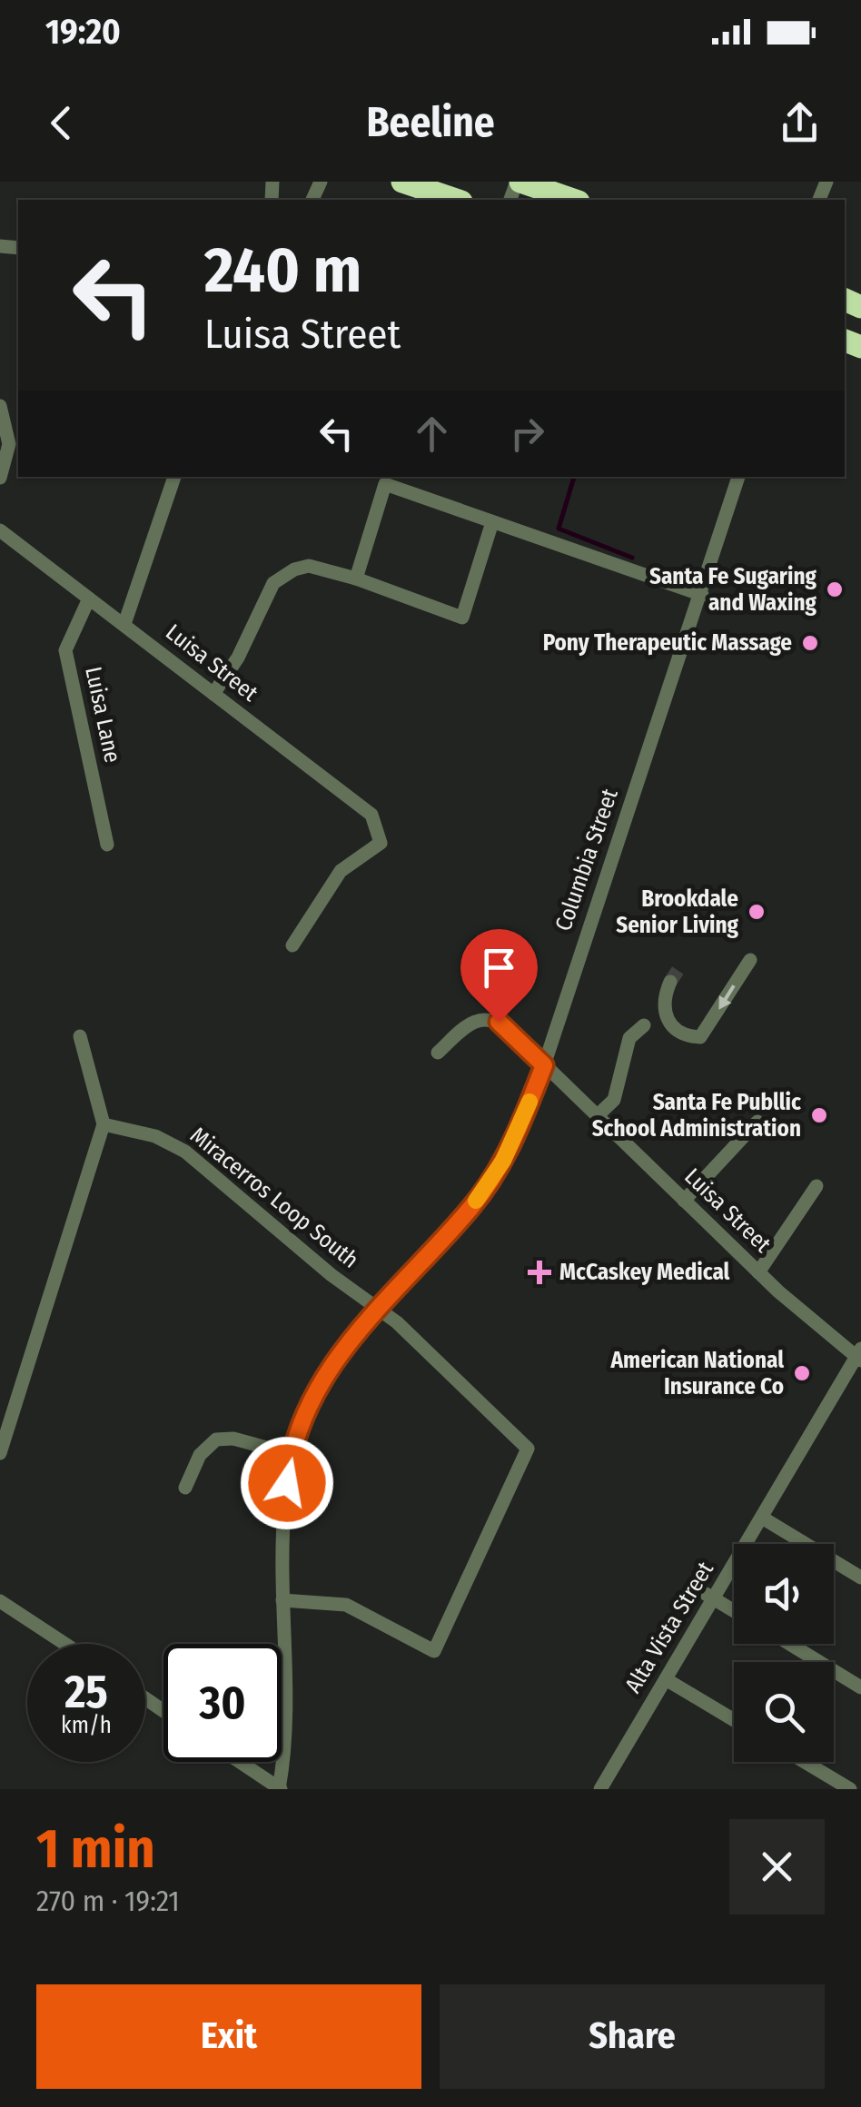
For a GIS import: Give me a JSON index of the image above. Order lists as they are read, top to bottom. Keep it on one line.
{"streets":{"street":["Luisa Street","Luisa Lane","Columbia Street","Miracerros Loop South","Alta Vista Street"]},"crossings":[["Luisa Street","Luisa Lane"],["Luisa Street","Columbia Street"],["Luisa Street","Alta Vista Street"],["Columbia Street","Miracerros Loop South"]],"places":{"other":["Santa Fe Sugaring and Waxing","Pony Therapeutic Massage","Brookdale Senior Living","Santa Fe Publlic School Administration","American National Insurance Co"],"health":["McCaskey Medical"]},"page":{"status":"19:20","header":"Beeline","turn":["240 m","Luisa Street"],"speed":"25 km/h","limit":"30","heading":["1 min","270 m · 19:21"],"buttons":["Exit","Share"]}}
